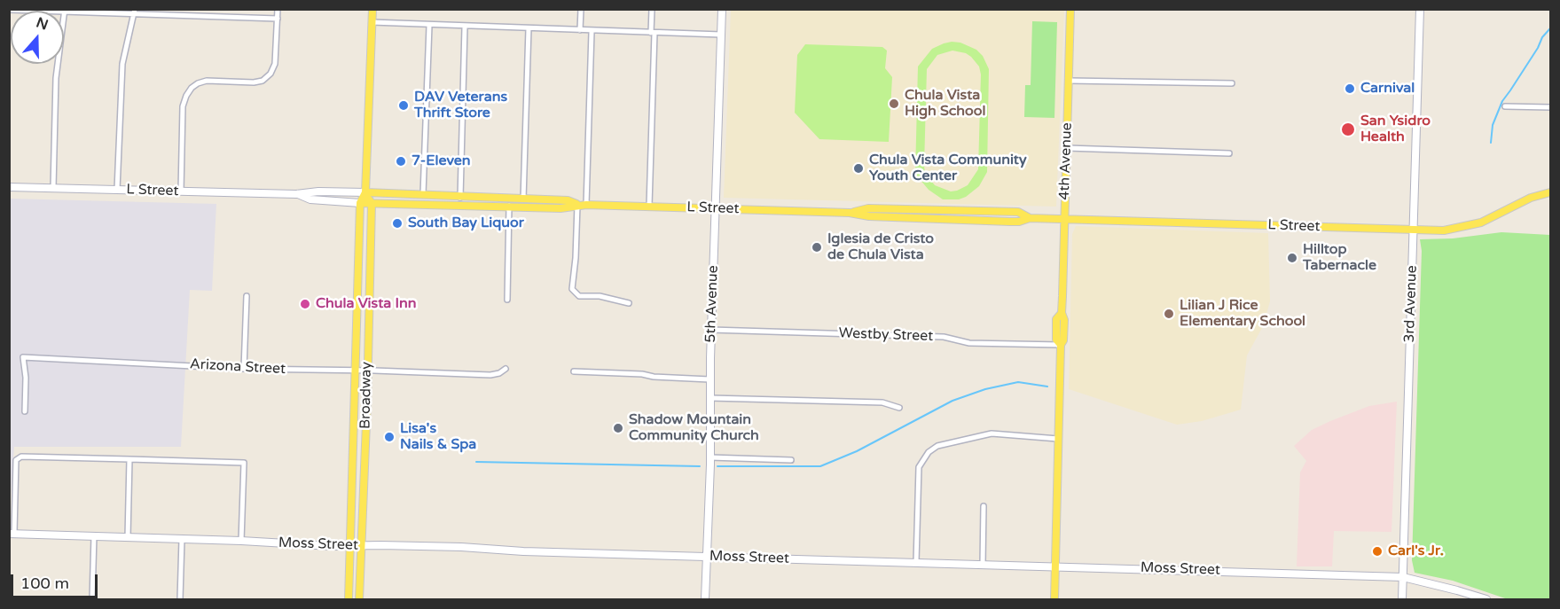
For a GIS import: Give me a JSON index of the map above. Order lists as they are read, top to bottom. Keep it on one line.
{"streets":{"main road":["4th Avenue","L Street","Broadway"],"street":["5th Avenue","3rd Avenue","Westby Street","Arizona Street","Moss Street"]},"crossings":[["4th Avenue","L Street"],["4th Avenue","Westby Street"],["4th Avenue","Moss Street"],["L Street","5th Avenue"],["L Street","3rd Avenue"],["L Street","Broadway"],["5th Avenue","Westby Street"],["5th Avenue","Moss Street"],["3rd Avenue","Moss Street"],["Arizona Street","Broadway"],["Broadway","Moss Street"]],"places":["Carnival","Chula Vista High School","DAV Veterans Thrift Store","San Ysidro Health","7-Eleven","Chula Vista Community Youth Center","South Bay Liquor","Iglesia de Cristo de Chula Vista","Hilltop Tabernacle","Chula Vista Inn","Lilian J Rice Elementary School","Shadow Mountain Community Church","Lisa's Nails & Spa","Carl's Jr."],"scale_bar":"100 m","north":"top"}
